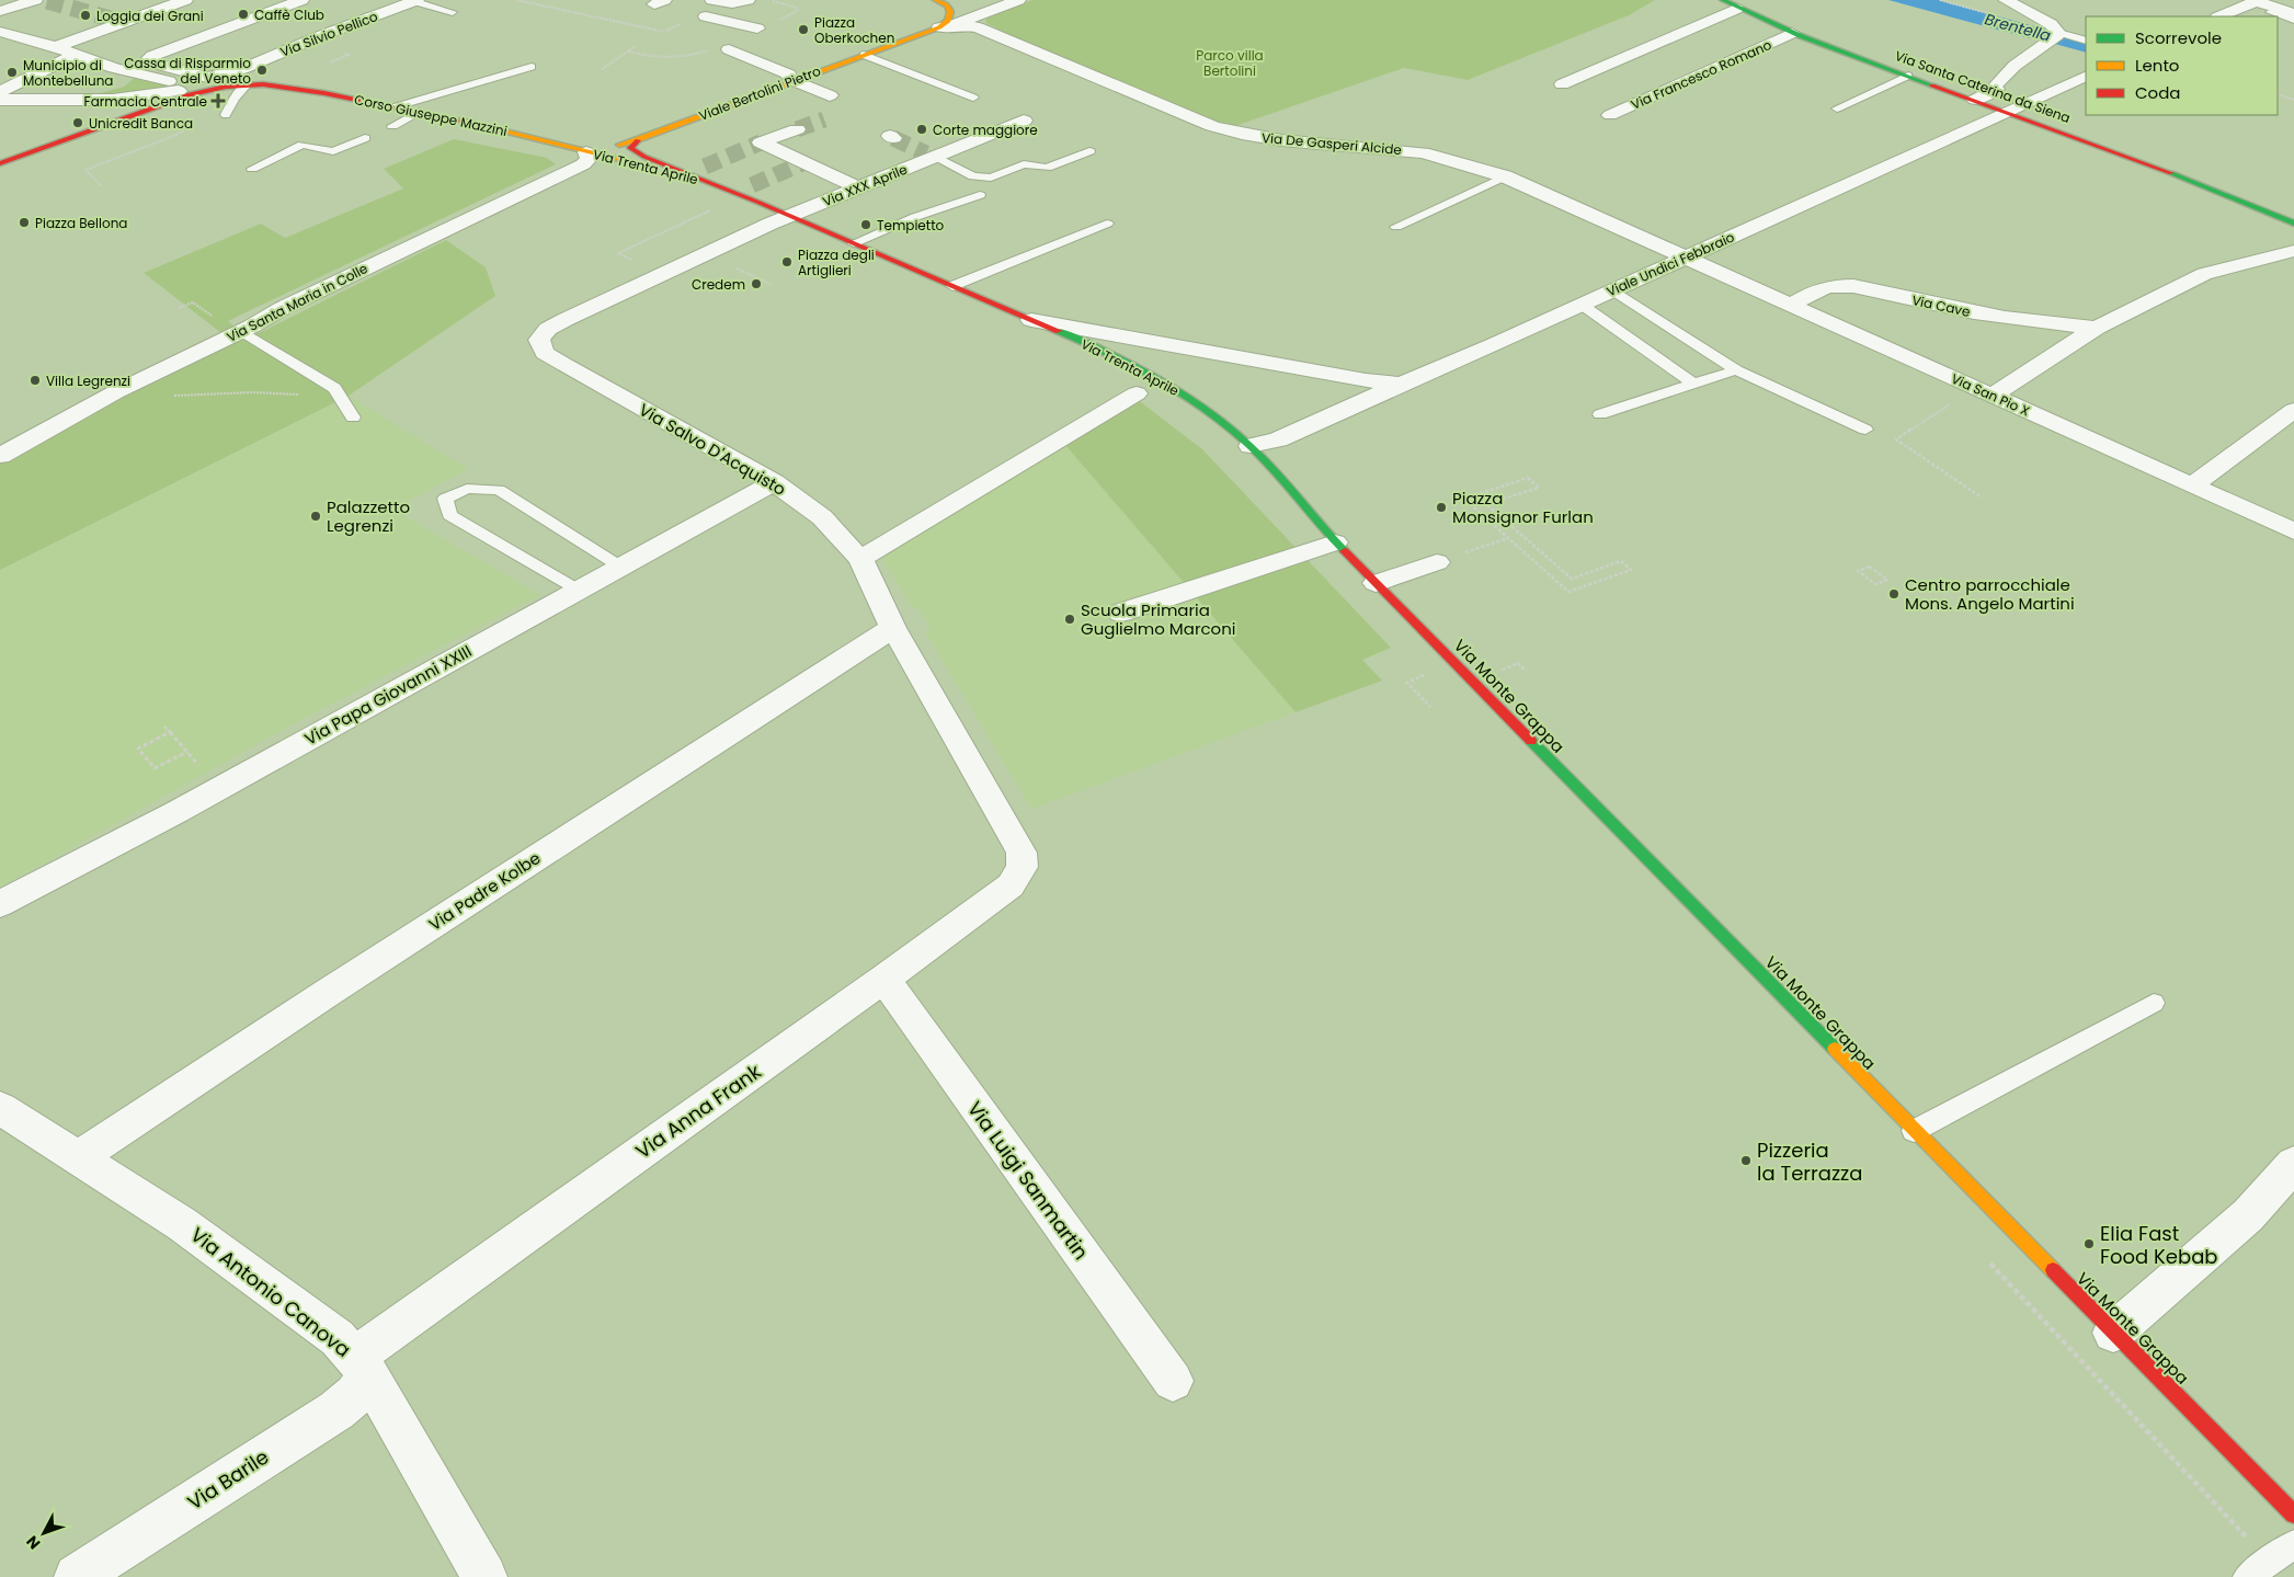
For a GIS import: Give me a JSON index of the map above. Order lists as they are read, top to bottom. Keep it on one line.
{"streets":{"main road":["Via Santa Caterina da Siena","Viale Bertolini Pietro","Corso Giuseppe Mazzini","Via Trenta Aprile","Via Monte Grappa"],"street":["Via Silvio Pellico","Via Francesco Romano","Via De Gasperi Alcide","Via XXX Aprile","Viale Undici Febbraio","Via Santa Maria in Colle","Via Cave","Via San Pio X","Via Salvo D'Acquisto","Via Papa Giovanni XXIII","Via Padre Kolbe","Via Anna Frank","Via Luigi Sanmartin","Via Antonio Canova","Via Barile"]},"crossings":[["Via Francesco Romano","Via Santa Caterina da Siena"],["Via Santa Caterina da Siena","Viale Undici Febbraio"],["Viale Bertolini Pietro","Corso Giuseppe Mazzini"],["Viale Bertolini Pietro","Via De Gasperi Alcide"],["Viale Bertolini Pietro","Via Trenta Aprile"],["Corso Giuseppe Mazzini","Via Trenta Aprile"],["Corso Giuseppe Mazzini","Via Santa Maria in Colle"],["Via De Gasperi Alcide","Viale Undici Febbraio"],["Via De Gasperi Alcide","Via San Pio X"],["Via Trenta Aprile","Via XXX Aprile"],["Via Trenta Aprile","Viale Undici Febbraio"],["Via Trenta Aprile","Via Santa Maria in Colle"],["Via Trenta Aprile","Via Salvo D'Acquisto"],["Via Trenta Aprile","Via Monte Grappa"],["Via XXX Aprile","Via Salvo D'Acquisto"],["Viale Undici Febbraio","Via San Pio X"],["Via Cave","Via San Pio X"],["Via Salvo D'Acquisto","Via Papa Giovanni XXIII"],["Via Salvo D'Acquisto","Via Padre Kolbe"],["Via Salvo D'Acquisto","Via Anna Frank"],["Via Padre Kolbe","Via Antonio Canova"],["Via Anna Frank","Via Luigi Sanmartin"],["Via Anna Frank","Via Antonio Canova"],["Via Anna Frank","Via Barile"],["Via Antonio Canova","Via Barile"]],"water":["Brentella"],"parks":["Parco villa Bertolini"],"places":{"other":["Caffè Club","Loggia dei Grani","Piazza Oberkochen","Cassa di Risparmio del Veneto","Municipio di Montebelluna","Unicredit Banca","Corte maggiore","Piazza Bellona","Tempietto","Piazza degli Artiglieri","Credem","Villa Legrenzi","Piazza Monsignor Furlan","Palazzetto Legrenzi","Centro parrocchiale Mons. Angelo Martini","Scuola Primaria Guglielmo Marconi","Pizzeria la Terrazza","Elia Fast Food Kebab"],"health":["Farmacia Centrale"]},"legend":["Scorrevole","Lento","Coda"],"north":"bottom left"}
